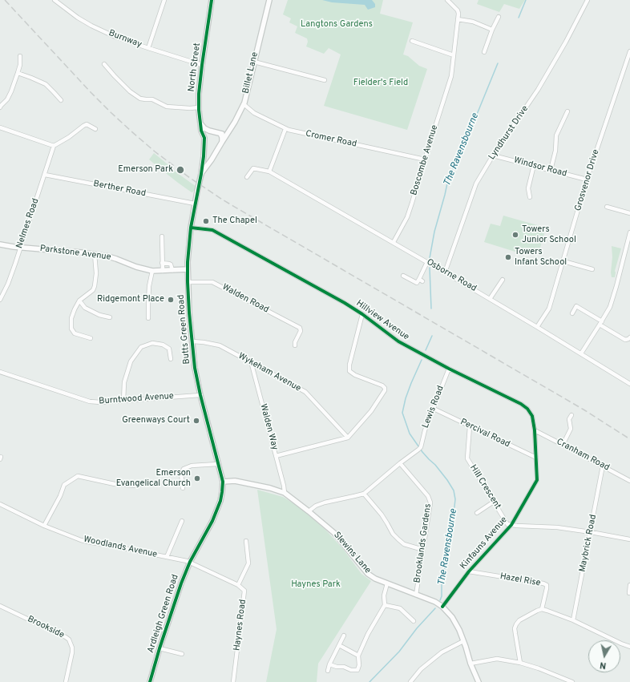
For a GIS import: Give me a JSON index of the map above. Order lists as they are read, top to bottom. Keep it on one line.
{"streets":{"street":["Burnway","North Street","Billet Lane","Lyndhurst Drive","Cromer Road","Boscombe Avenue","Windsor Road","Grosvenor Drive","Berther Road","Nelmes Road","Parkstone Avenue","Osborne Road","Walden Road","Hillview Avenue","Butts Green Road","Wykeham Avenue","Burntwood Avenue","Lewis Road","Walden Way","Percival Road","Cranham Road","Hill Crescent","Brooklands Gardens","Kinfauns Avenue","Maybrick Road","Woodlands Avenue","Slewins Lane","Hazel Rise","Ardleigh Green Road","Haynes Road","Brookside"]},"crossings":[["Burnway","North Street"],["North Street","Billet Lane"],["North Street","Butts Green Road"],["Billet Lane","Cromer Road"],["Billet Lane","Butts Green Road"],["Lyndhurst Drive","Windsor Road"],["Lyndhurst Drive","Osborne Road"],["Cromer Road","Boscombe Avenue"],["Boscombe Avenue","Osborne Road"],["Windsor Road","Grosvenor Drive"],["Grosvenor Drive","Osborne Road"],["Berther Road","Nelmes Road"],["Berther Road","Butts Green Road"],["Nelmes Road","Parkstone Avenue"],["Parkstone Avenue","Butts Green Road"],["Walden Road","Butts Green Road"],["Hillview Avenue","Butts Green Road"],["Hillview Avenue","Lewis Road"],["Hillview Avenue","Cranham Road"],["Hillview Avenue","Kinfauns Avenue"],["Butts Green Road","Wykeham Avenue"],["Butts Green Road","Burntwood Avenue"],["Butts Green Road","Slewins Lane"],["Butts Green Road","Ardleigh Green Road"],["Wykeham Avenue","Walden Way"],["Lewis Road","Percival Road"],["Lewis Road","Brooklands Gardens"],["Walden Way","Slewins Lane"],["Percival Road","Hill Crescent"],["Percival Road","Kinfauns Avenue"],["Cranham Road","Kinfauns Avenue"],["Cranham Road","Maybrick Road"],["Hill Crescent","Kinfauns Avenue"],["Brooklands Gardens","Slewins Lane"],["Kinfauns Avenue","Slewins Lane"],["Kinfauns Avenue","Hazel Rise"],["Woodlands Avenue","Ardleigh Green Road"],["Slewins Lane","Ardleigh Green Road"]],"water":["The Ravensbourne"],"parks":["Langtons Gardens","Fielder's Field","Haynes Park"],"places":["Emerson Park","The Chapel","Towers Junior School","Towers Infant School","Ridgemont Place","Greenways Court","Emerson Evangelical Church"],"north":"bottom"}
